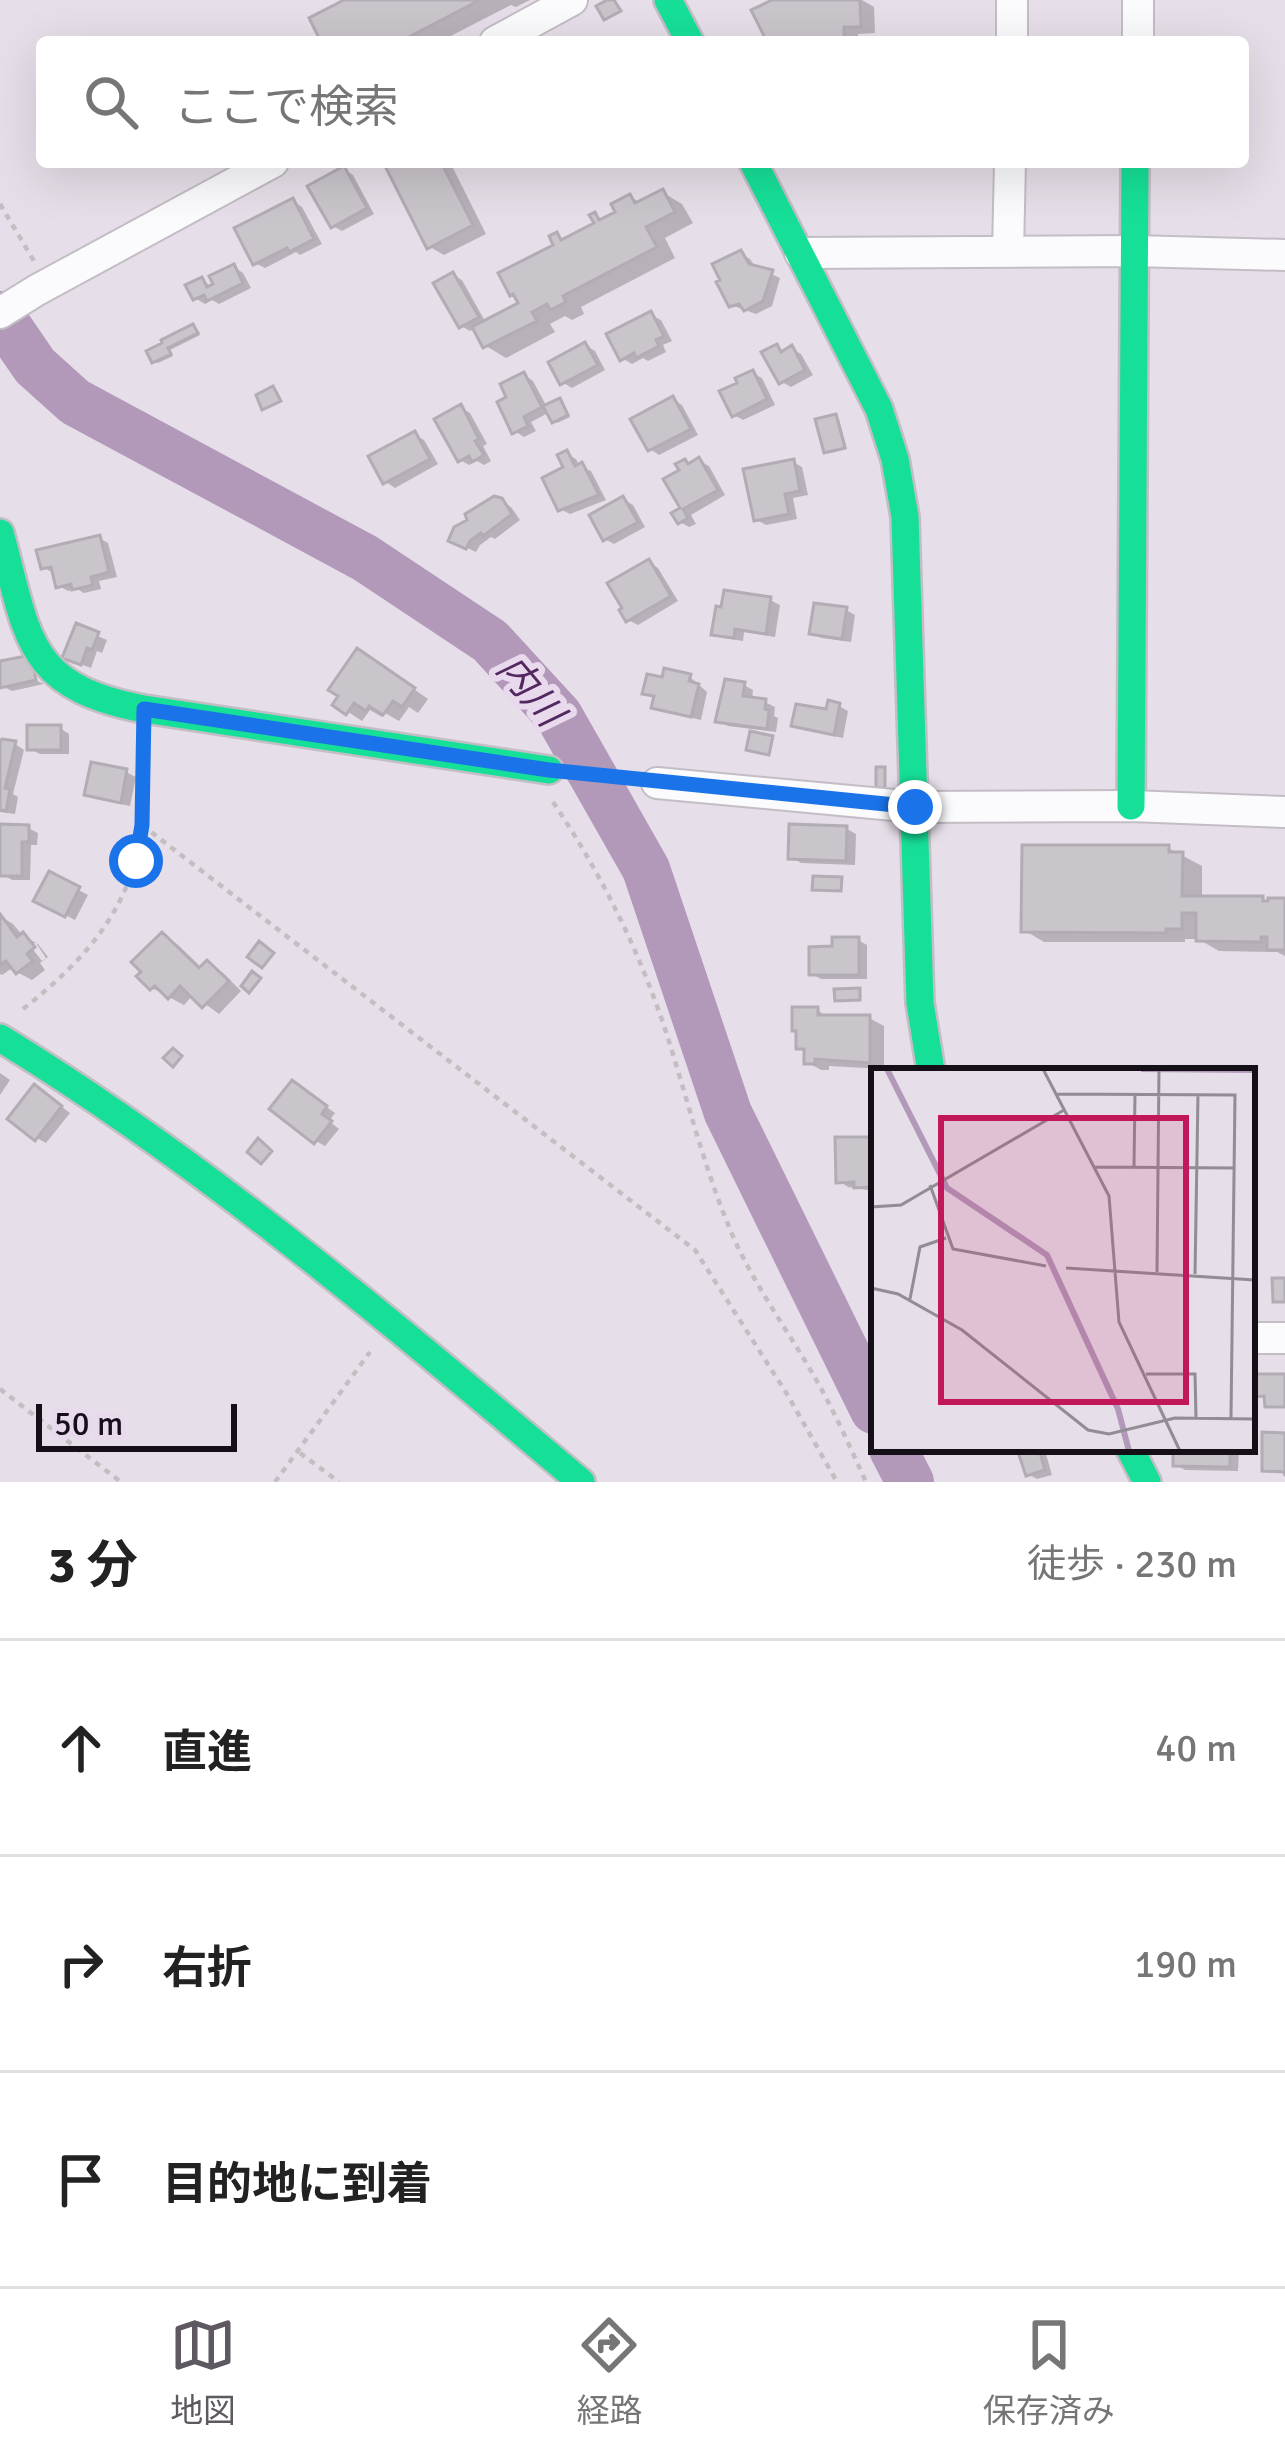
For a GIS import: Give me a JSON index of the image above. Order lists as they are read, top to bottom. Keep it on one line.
{"water":["内川"],"scale_bar":"50 m","page":{"search":"ここで検索","scale":"50 m","heading":["3 分","徒歩 · 230 m"],"list":[["直進","40 m"],["右折","190 m"],"目的地に到着"],"nav":["地図","経路","保存済み"]}}
